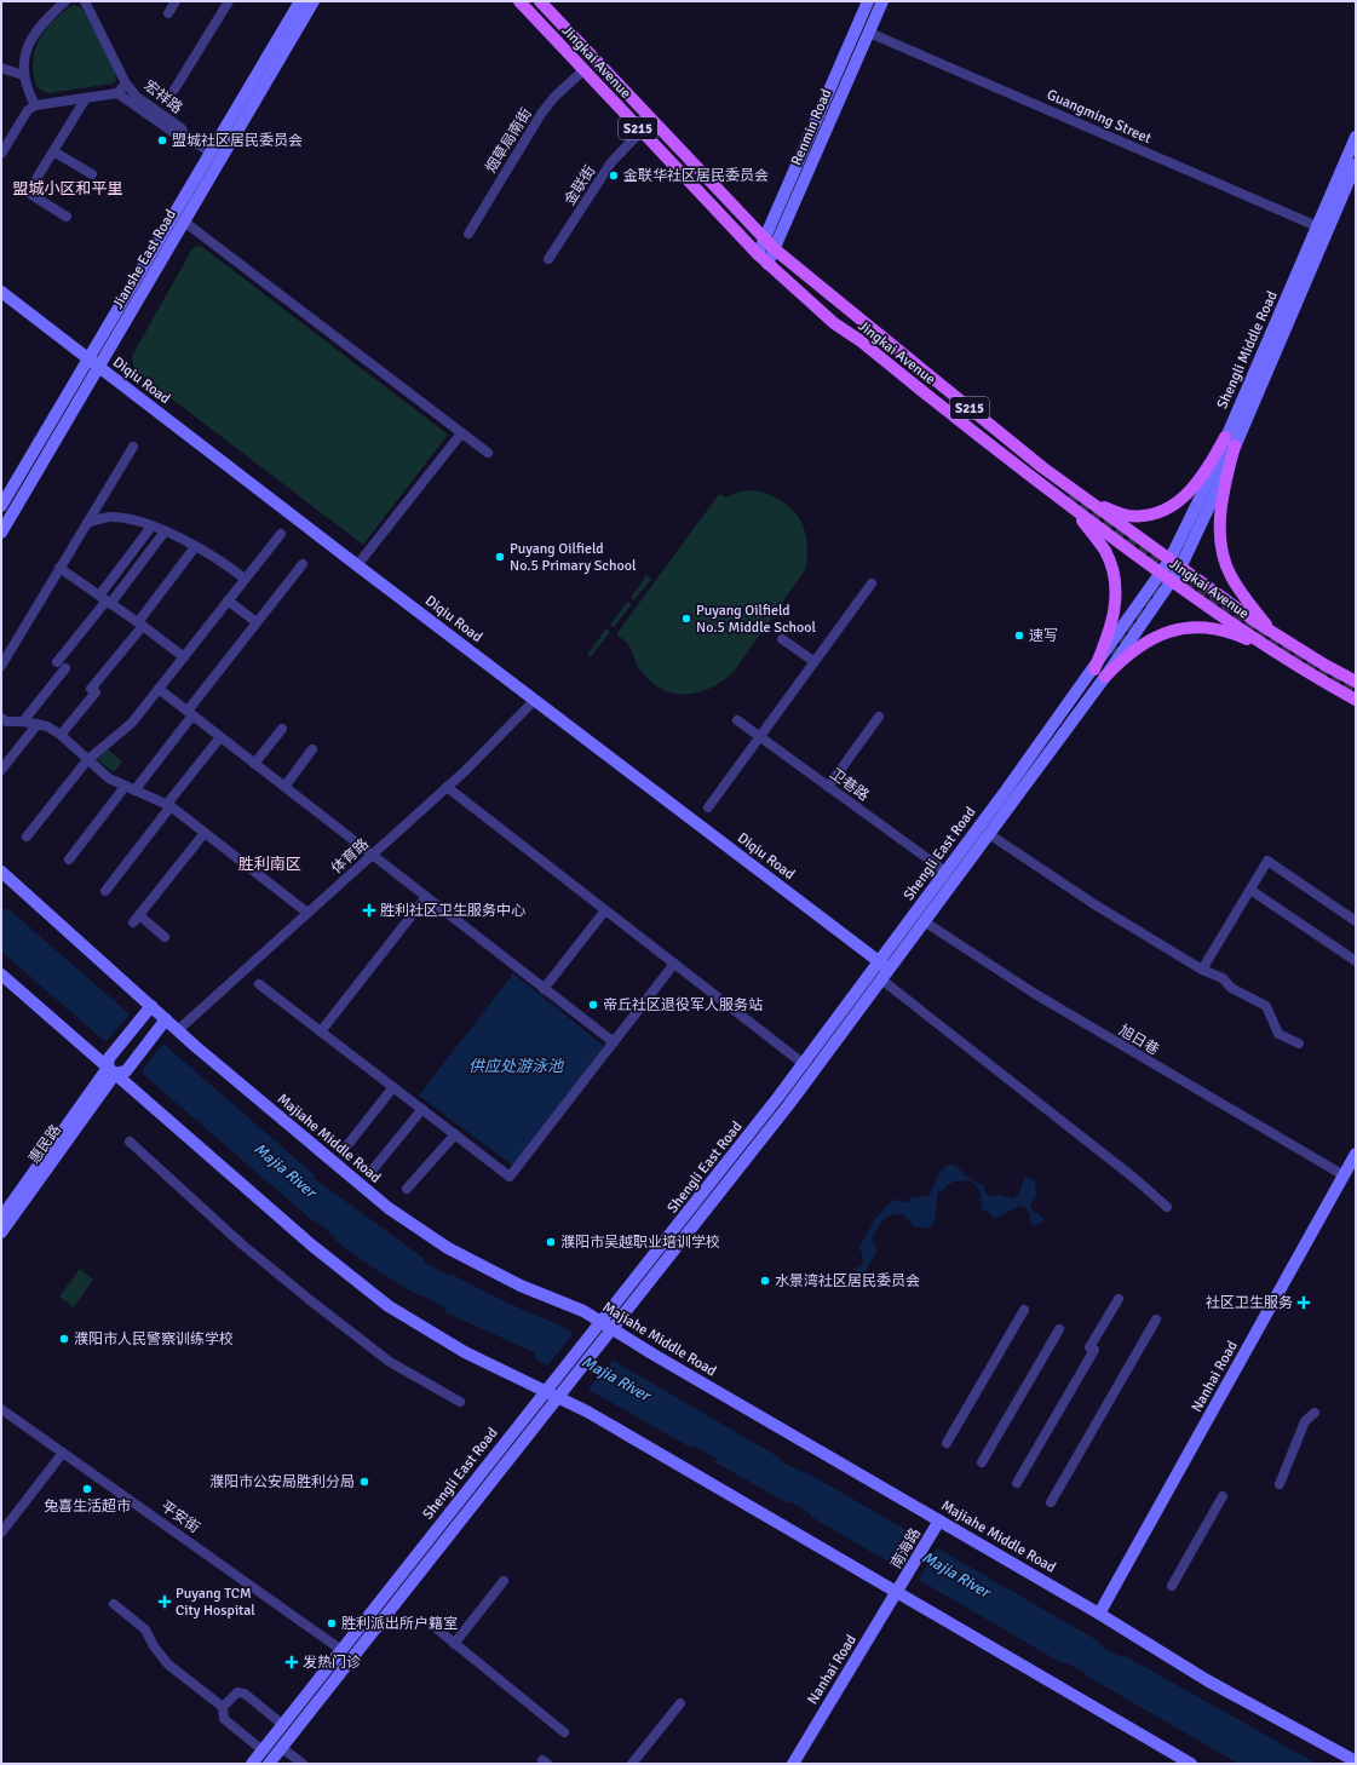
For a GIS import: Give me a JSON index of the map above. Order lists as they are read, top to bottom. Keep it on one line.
{"streets":{"main road":["Jingkai Avenue","S215"],"street":["宏祥路","Guangming Street","Renmin Road","烟草局南街","金联街","Jianshe East Road","Shengli Middle Road","Diqiu Road","卫巷路","Shengli East Road","体育路","旭日巷","Majiahe Middle Road","惠民路","Nanhai Road","平安街","南海路"]},"crossings":[["Jingkai Avenue","Renmin Road"],["Jingkai Avenue","烟草局南街"],["Jingkai Avenue","金联街"],["Jingkai Avenue","Shengli Middle Road"],["Jingkai Avenue","Shengli East Road"],["宏祥路","Jianshe East Road"],["Guangming Street","Renmin Road"],["Guangming Street","Shengli Middle Road"],["Jianshe East Road","Diqiu Road"],["Shengli Middle Road","Shengli East Road"],["Diqiu Road","Shengli East Road"],["Diqiu Road","体育路"],["卫巷路","Shengli East Road"],["Shengli East Road","旭日巷"],["Shengli East Road","Majiahe Middle Road"],["Shengli East Road","平安街"],["体育路","Majiahe Middle Road"],["旭日巷","Nanhai Road"],["Majiahe Middle Road","Nanhai Road"],["Majiahe Middle Road","南海路"],["Nanhai Road","南海路"]],"districts":["盟城小区和平里","胜利南区"],"water":["供应处游泳池","Majia River"],"places":{"other":["盟城社区居民委员会","金联华社区居民委员会","Puyang Oilfield No.5 Primary School","Puyang Oilfield No.5 Middle School","速写","帝丘社区退役军人服务站","濮阳市吴越职业培训学校","水景湾社区居民委员会","濮阳市人民警察训练学校","濮阳市公安局胜利分局","兔喜生活超市","胜利派出所户籍室"],"health":["胜利社区卫生服务中心","社区卫生服务","Puyang TCM City Hospital","发热门诊"]}}
